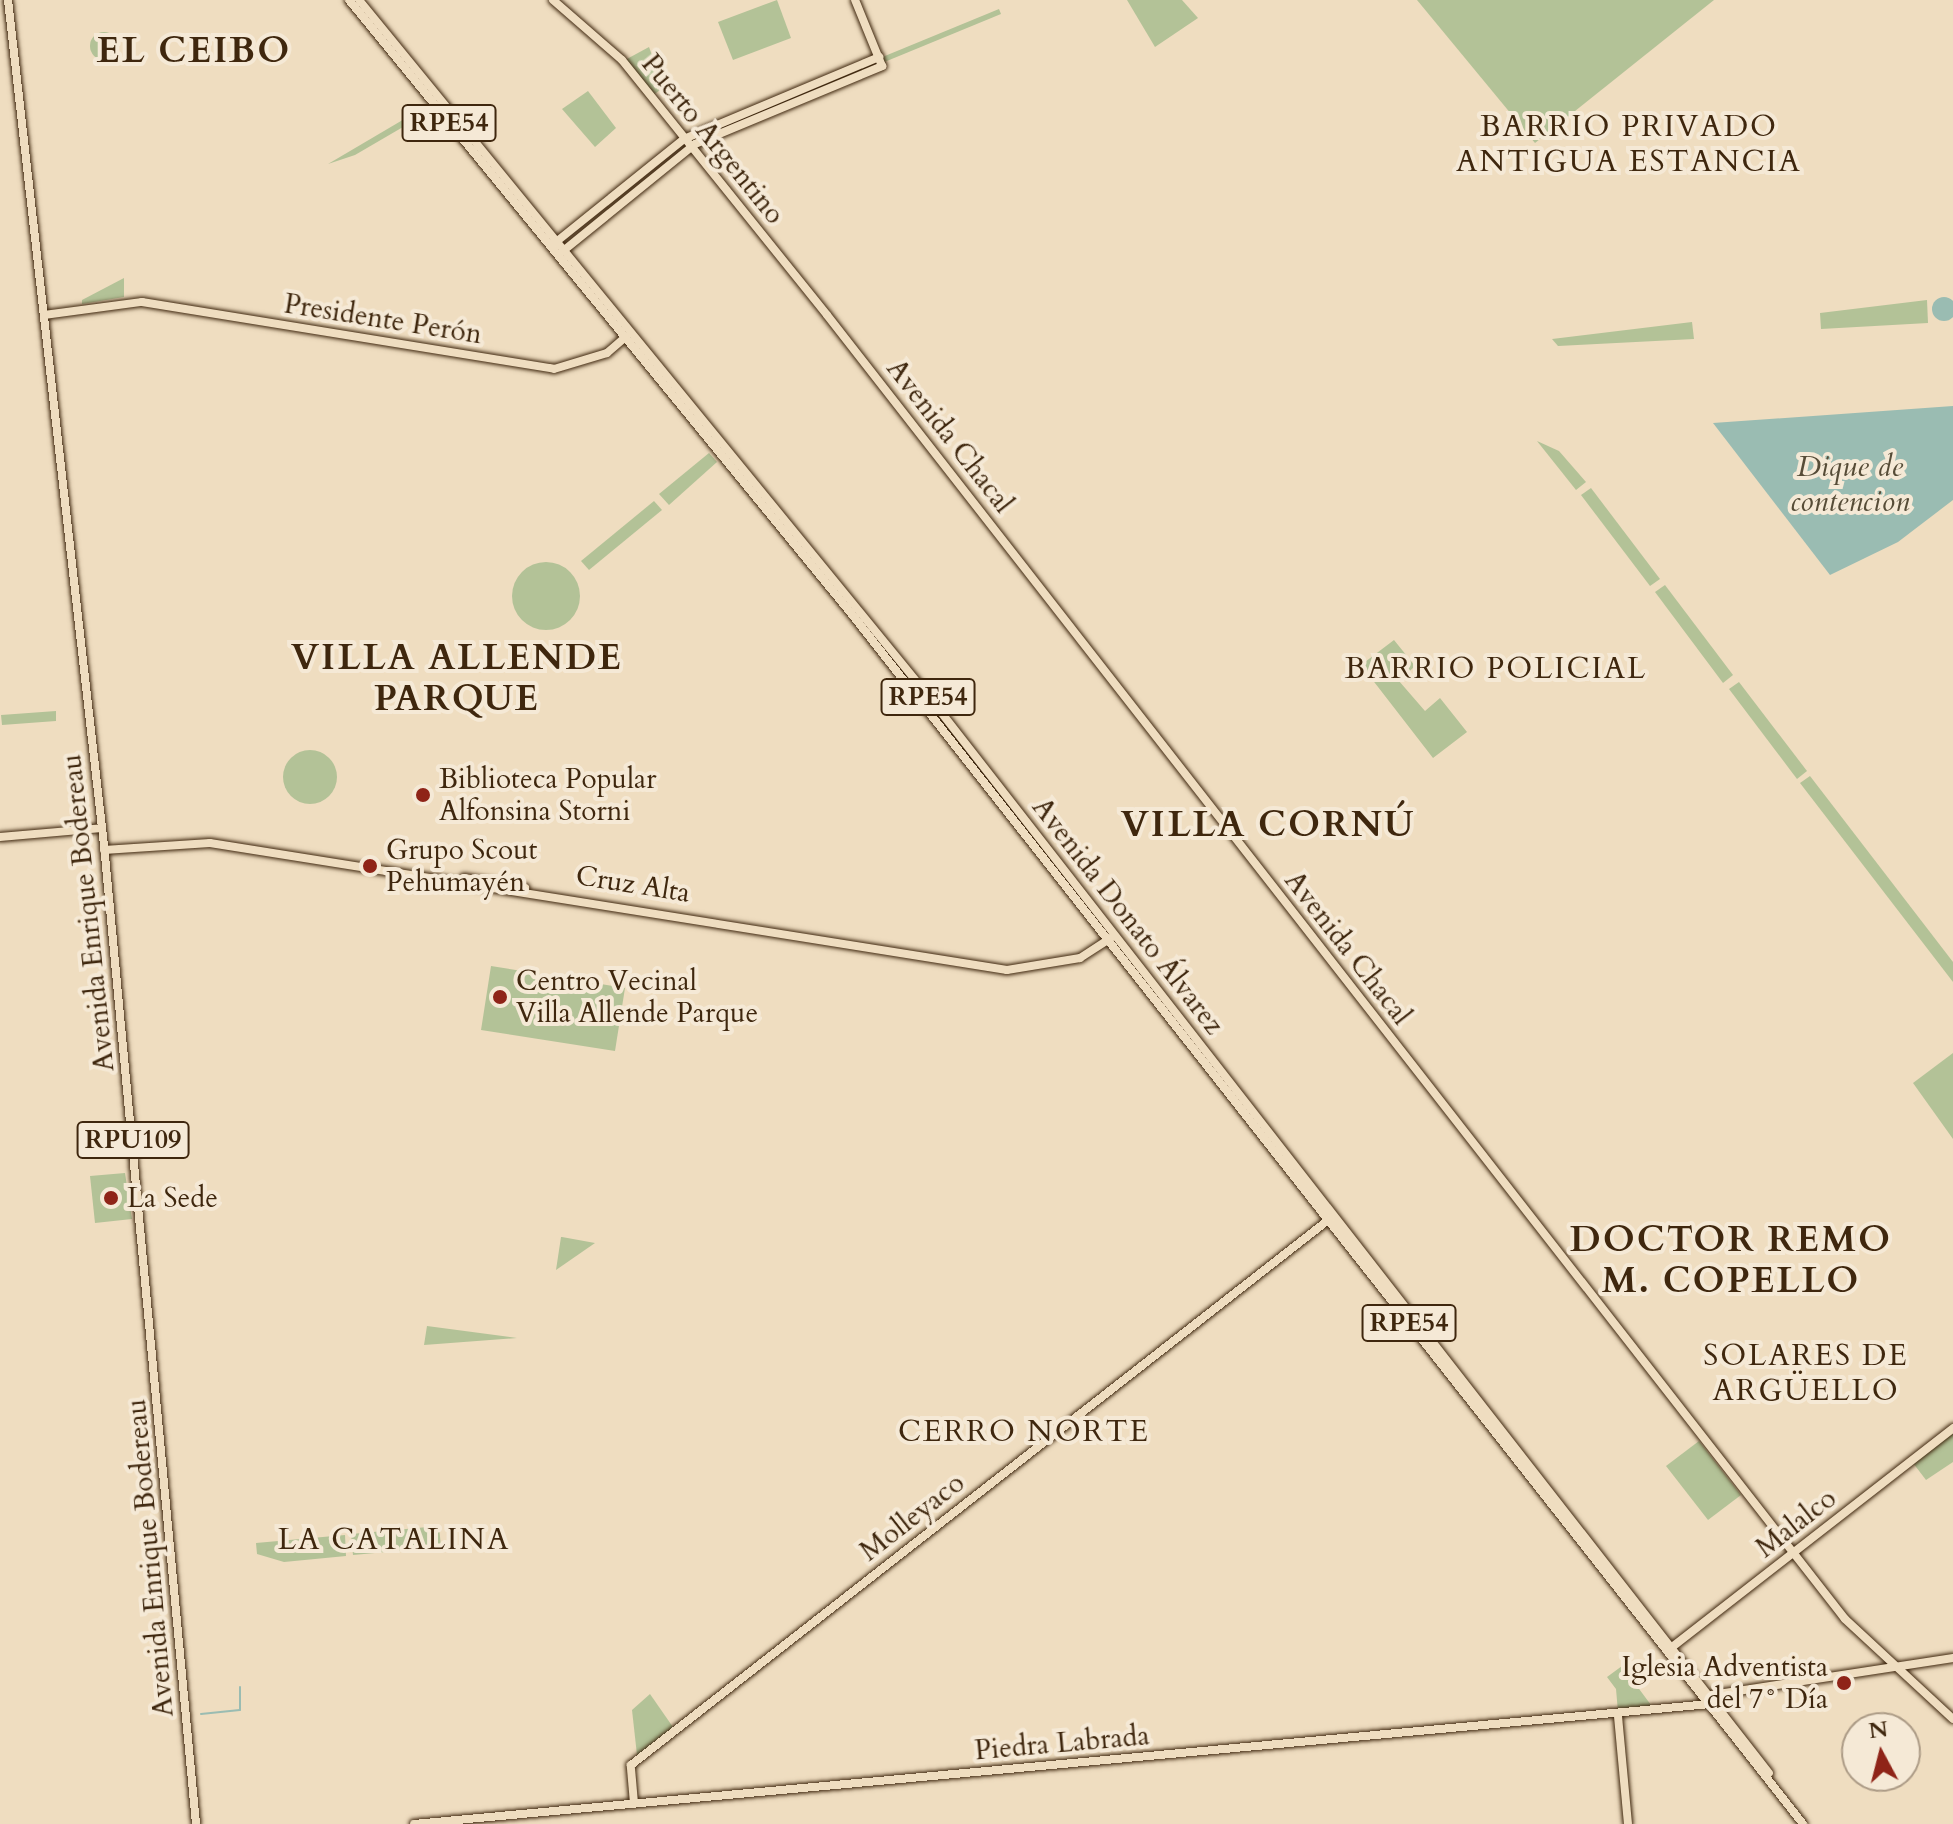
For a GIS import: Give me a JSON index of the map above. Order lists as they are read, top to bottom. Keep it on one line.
{"streets":{"main road":["RPE54","Puerto Argentino","Presidente Perón","Avenida Chacal","Cruz Alta","Avenida Enrique Bodereau","Avenida Donato Álvarez","RPU109","Molleyaco","Malalco","Piedra Labrada"]},"crossings":[["RPE54","Presidente Perón"],["RPE54","Avenida Donato Álvarez"],["Puerto Argentino","Avenida Chacal"],["Presidente Perón","Avenida Enrique Bodereau"],["Presidente Perón","Avenida Donato Álvarez"],["Avenida Chacal","Malalco"],["Avenida Chacal","Piedra Labrada"],["Cruz Alta","Avenida Enrique Bodereau"],["Cruz Alta","Avenida Donato Álvarez"],["Avenida Donato Álvarez","Molleyaco"],["Avenida Donato Álvarez","Malalco"],["Avenida Donato Álvarez","Piedra Labrada"],["Molleyaco","Piedra Labrada"]],"districts":["EL CEIBO","BARRIO PRIVADO ANTIGUA ESTANCIA","VILLA ALLENDE PARQUE","BARRIO POLICIAL","VILLA CORNÚ","DOCTOR REMO M. COPELLO","SOLARES DE ARGÜELLO","CERRO NORTE","LA CATALINA"],"water":["Dique de contencion"],"places":["Biblioteca Popular Alfonsina Storni","Grupo Scout Pehumayén","Centro Vecinal Villa Allende Parque","La Sede","Iglesia Adventista del 7° Día"],"north":"top"}
